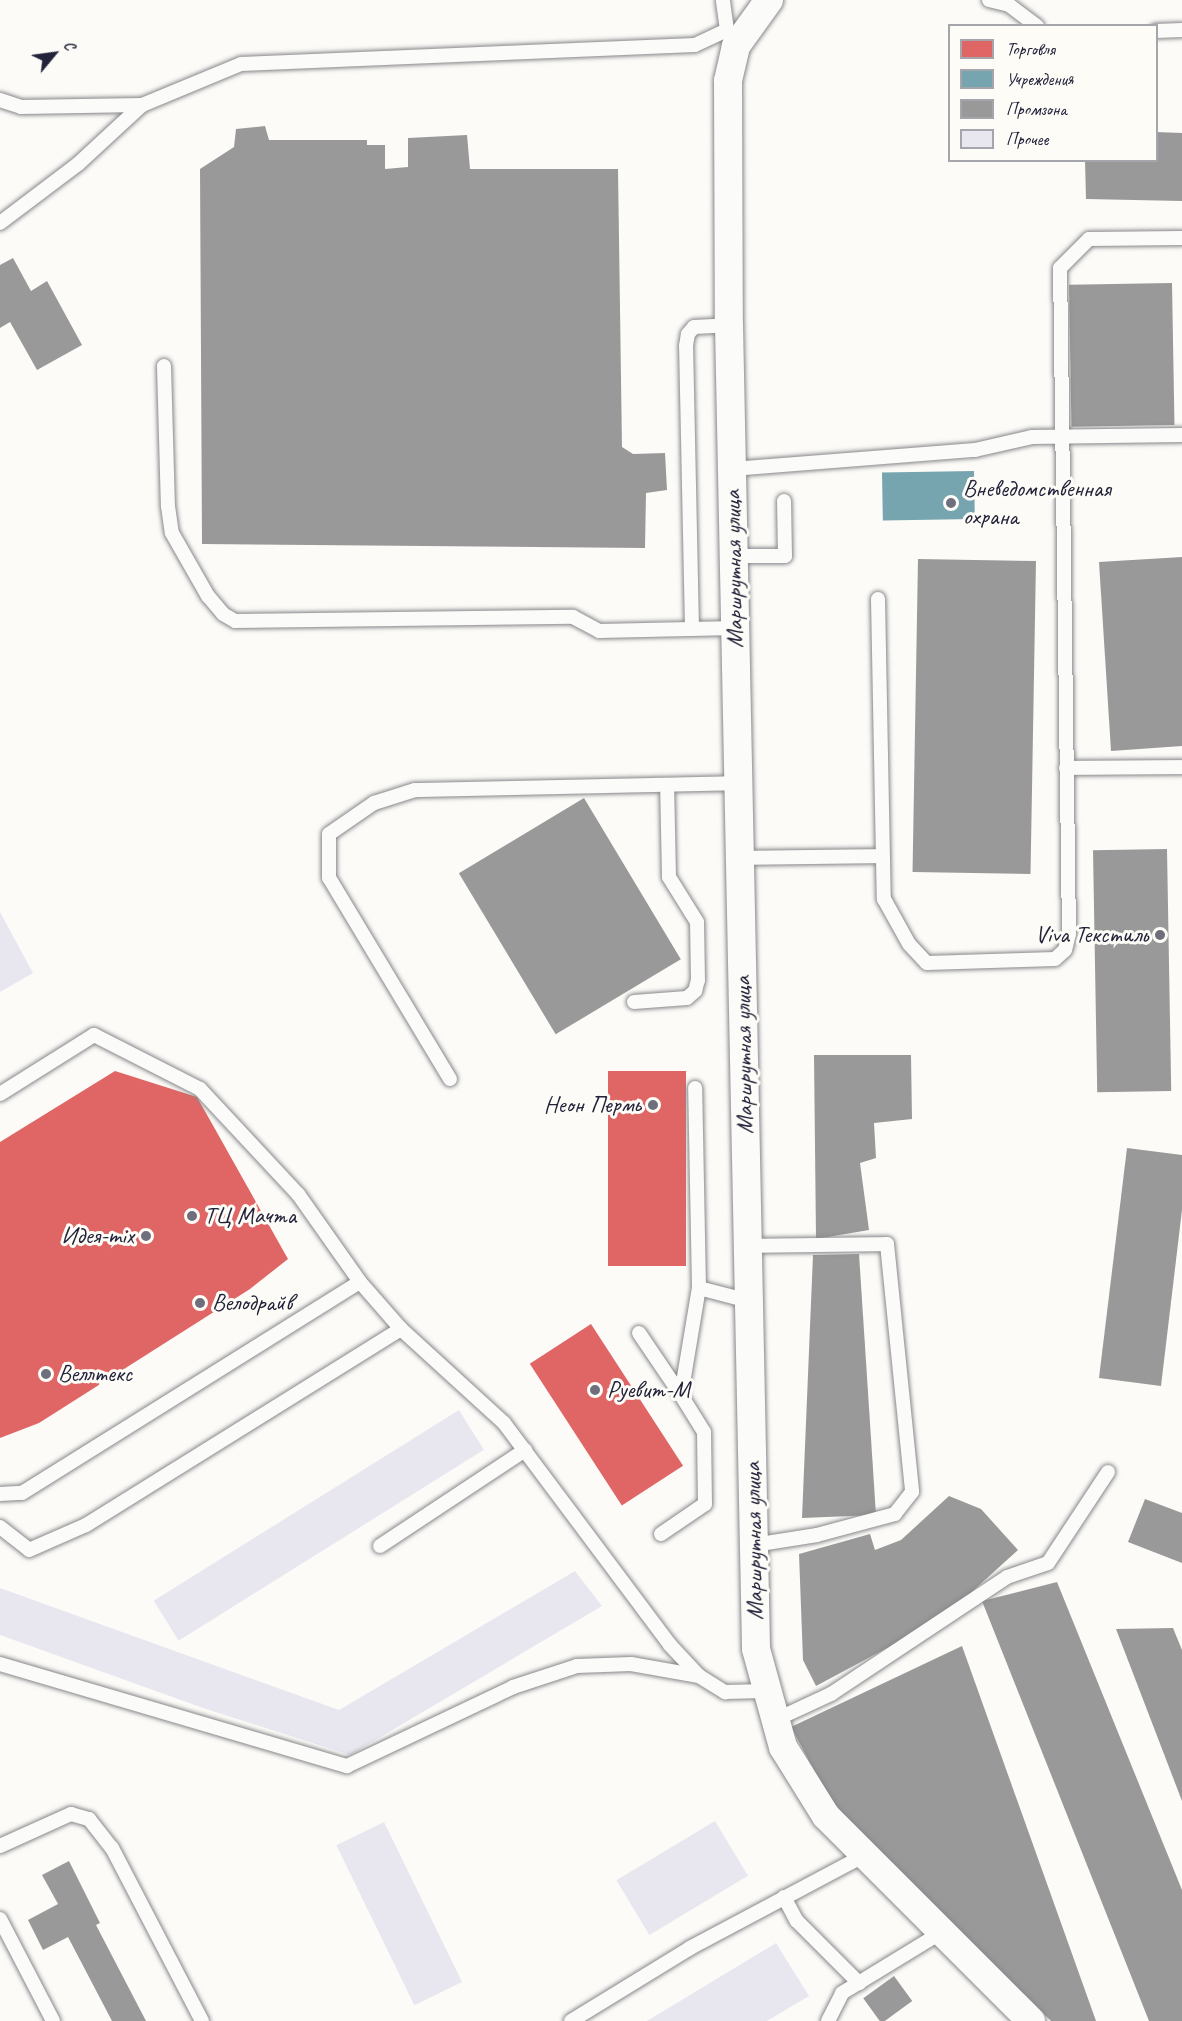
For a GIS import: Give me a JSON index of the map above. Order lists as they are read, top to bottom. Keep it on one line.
{"streets":{"street":["Маршрутная улица"]},"places":["Вневедомственная охрана","Viva Текстиль","Неон Пермь","ТЦ Мачта","Идея-mix","Велодрайв","Веллтекс","Руевит-М"],"legend":["Торговля","Учреждения","Промзона","Прочее"],"north":"top right"}
